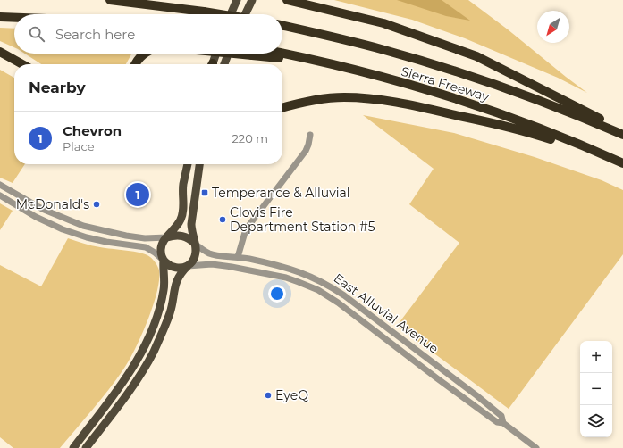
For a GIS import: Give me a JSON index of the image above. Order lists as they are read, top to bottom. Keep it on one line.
{"streets":{"highway":["Sierra Freeway"],"street":["East Alluvial Avenue"]},"places":{"transit":["Temperance & Alluvial"],"other":["McDonald's","Clovis Fire Department Station #5","EyeQ"]},"north":"bottom left","page":{"search":"Search here","heading":"Nearby","list":[{"mark":"1","name":"Chevron","note":"Place","value":"220 m"}],"pins":"1","map_buttons":["+","−"]}}
